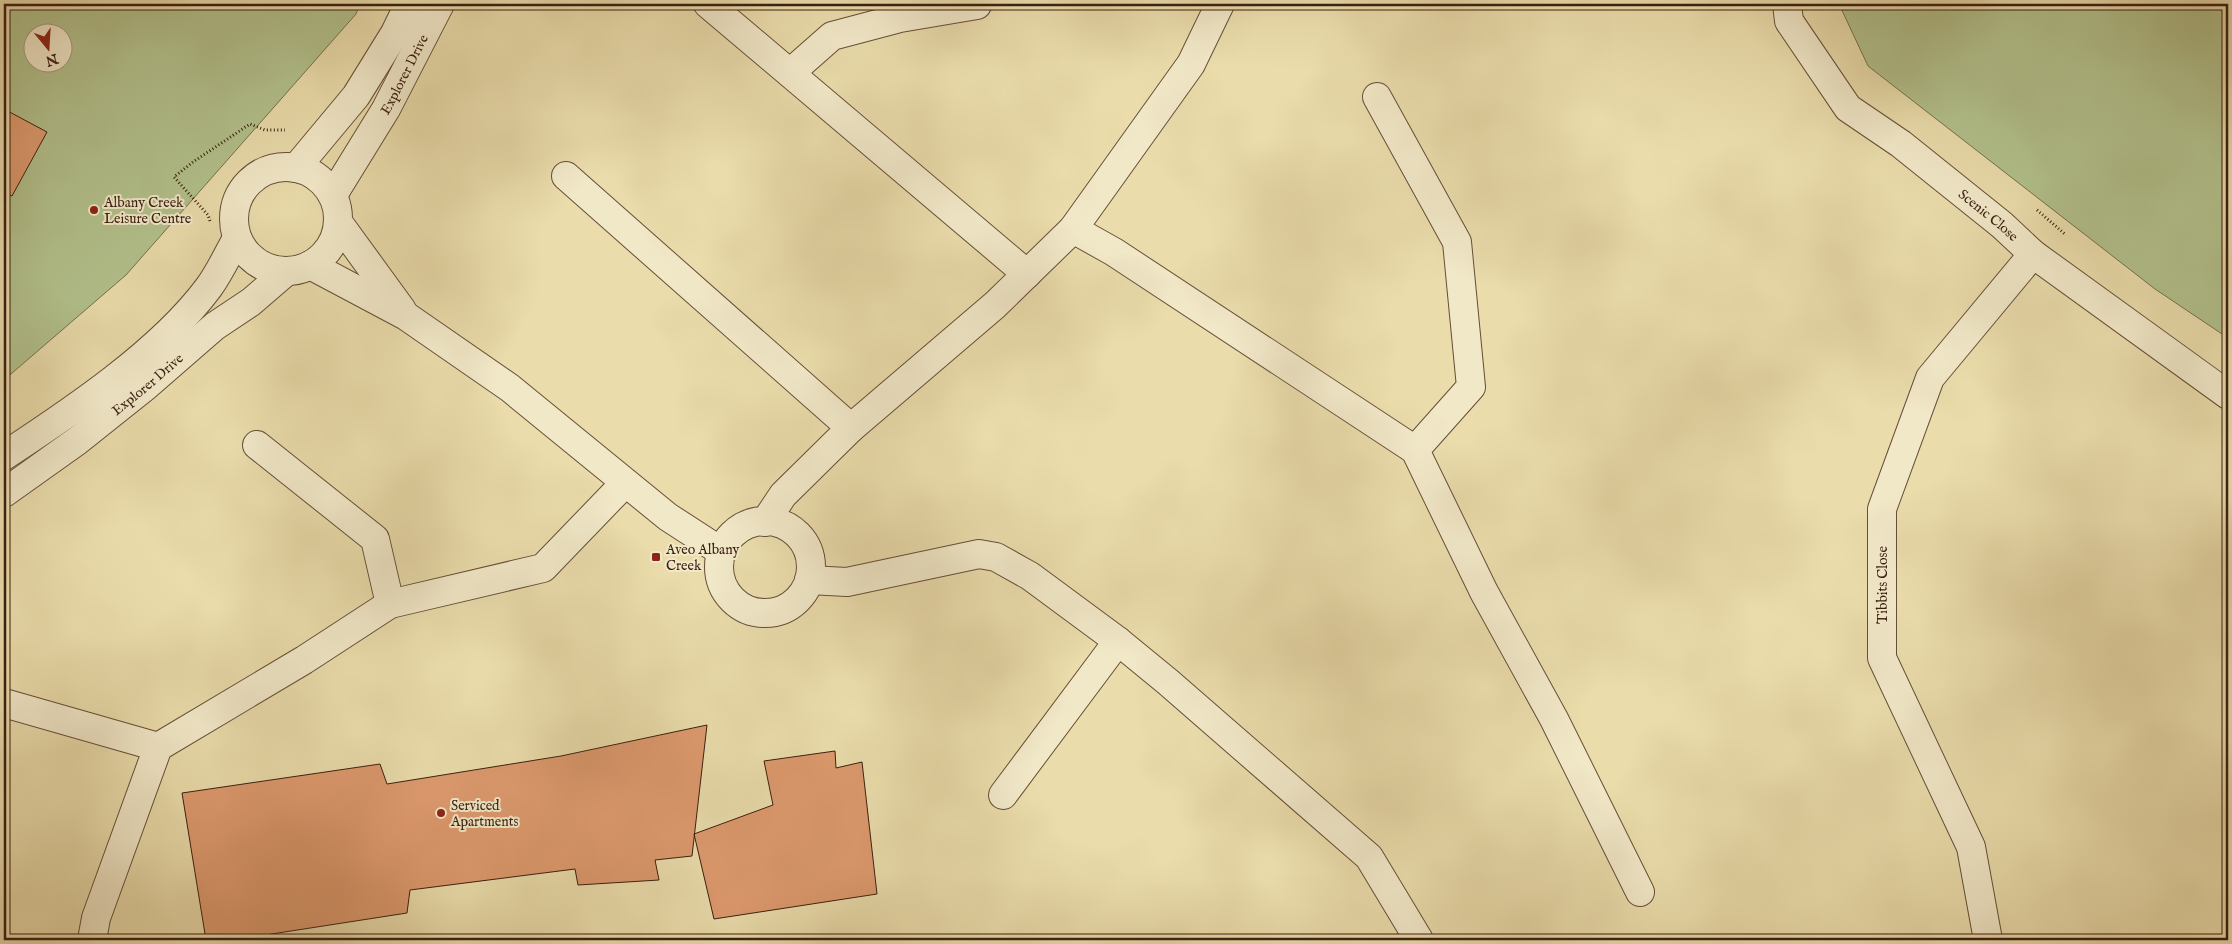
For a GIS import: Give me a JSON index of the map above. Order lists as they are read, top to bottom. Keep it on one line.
{"streets":{"street":["Explorer Drive","Scenic Close","Tibbits Close"]},"crossings":[["Scenic Close","Tibbits Close"]],"places":{"other":["Albany Creek Leisure Centre","Serviced Apartments"],"transit":["Aveo Albany Creek"]},"north":"bottom"}
